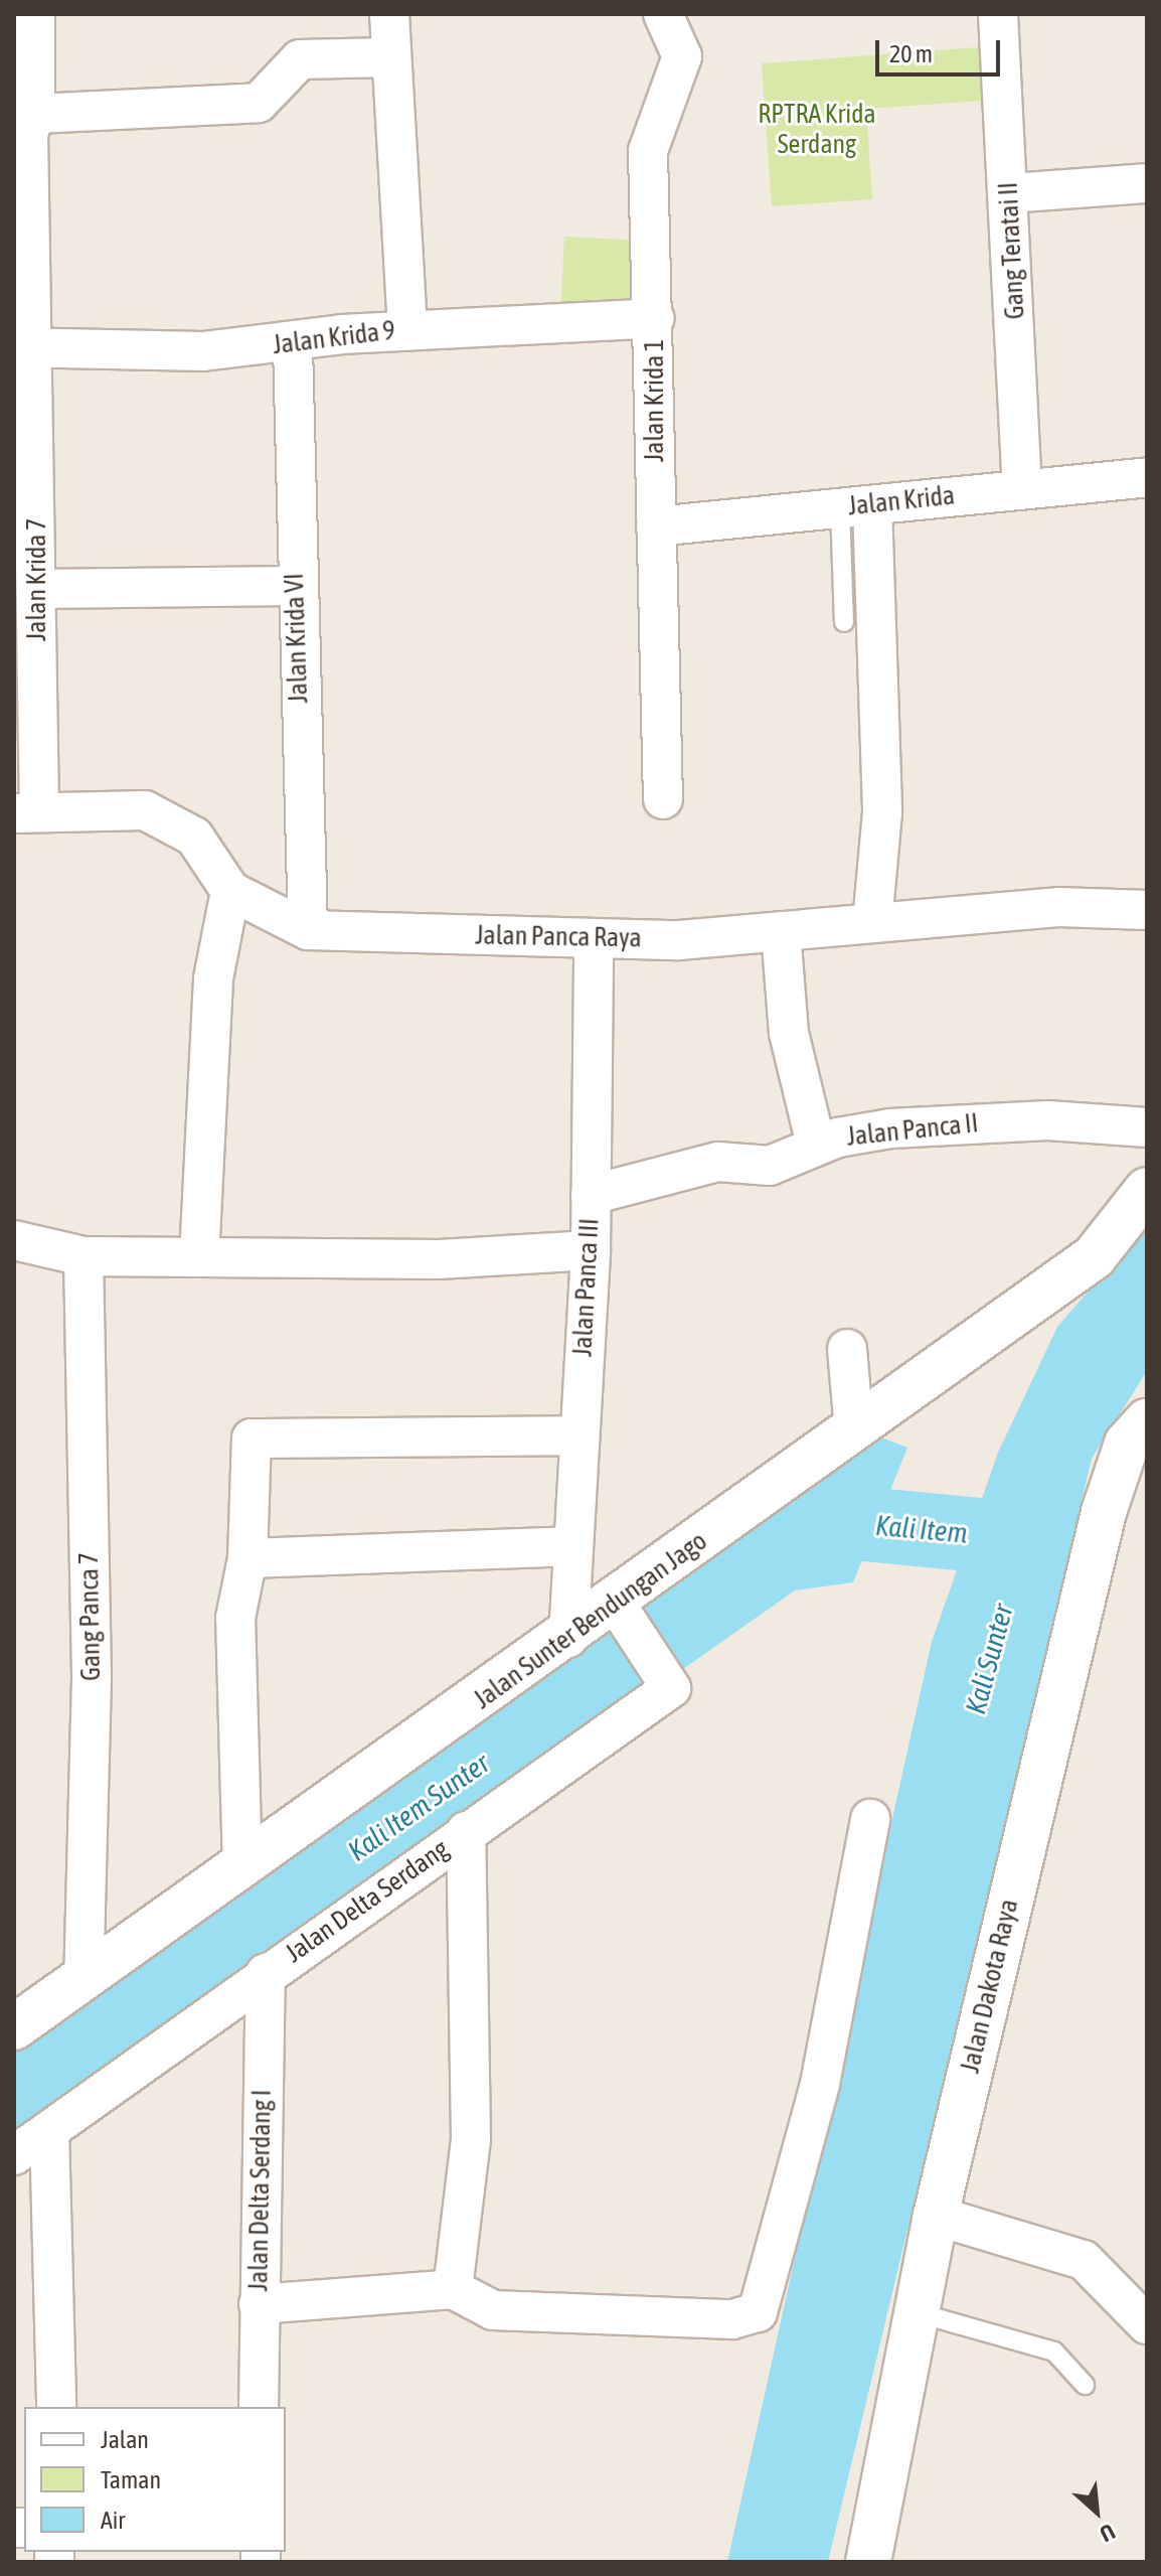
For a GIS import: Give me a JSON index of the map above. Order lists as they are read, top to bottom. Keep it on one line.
{"streets":{"street":["Gang Teratai II","Jalan Krida 9","Jalan Krida 1","Jalan Krida","Jalan Krida 7","Jalan Krida VI","Jalan Panca Raya","Jalan Panca II","Jalan Panca III","Gang Panca 7","Jalan Sunter Bendungan Jago","Jalan Delta Serdang","Jalan Dakota Raya","Jalan Delta Serdang I"]},"crossings":[["Gang Teratai II","Jalan Krida"],["Jalan Krida 9","Jalan Krida 1"],["Jalan Krida 9","Jalan Krida 7"],["Jalan Krida 9","Jalan Krida VI"],["Jalan Krida 1","Jalan Krida"],["Jalan Krida 7","Jalan Panca Raya"],["Jalan Krida VI","Jalan Panca Raya"],["Jalan Panca Raya","Jalan Panca III"],["Jalan Panca II","Jalan Panca III"],["Jalan Panca III","Jalan Sunter Bendungan Jago"],["Gang Panca 7","Jalan Sunter Bendungan Jago"],["Jalan Delta Serdang","Jalan Delta Serdang I"]],"water":["Kali Item","Kali Sunter","Kali Item Sunter"],"parks":["RPTRA Krida Serdang"],"legend":["Jalan","Taman","Air"],"scale_bar":"20 m","north":"bottom right"}
